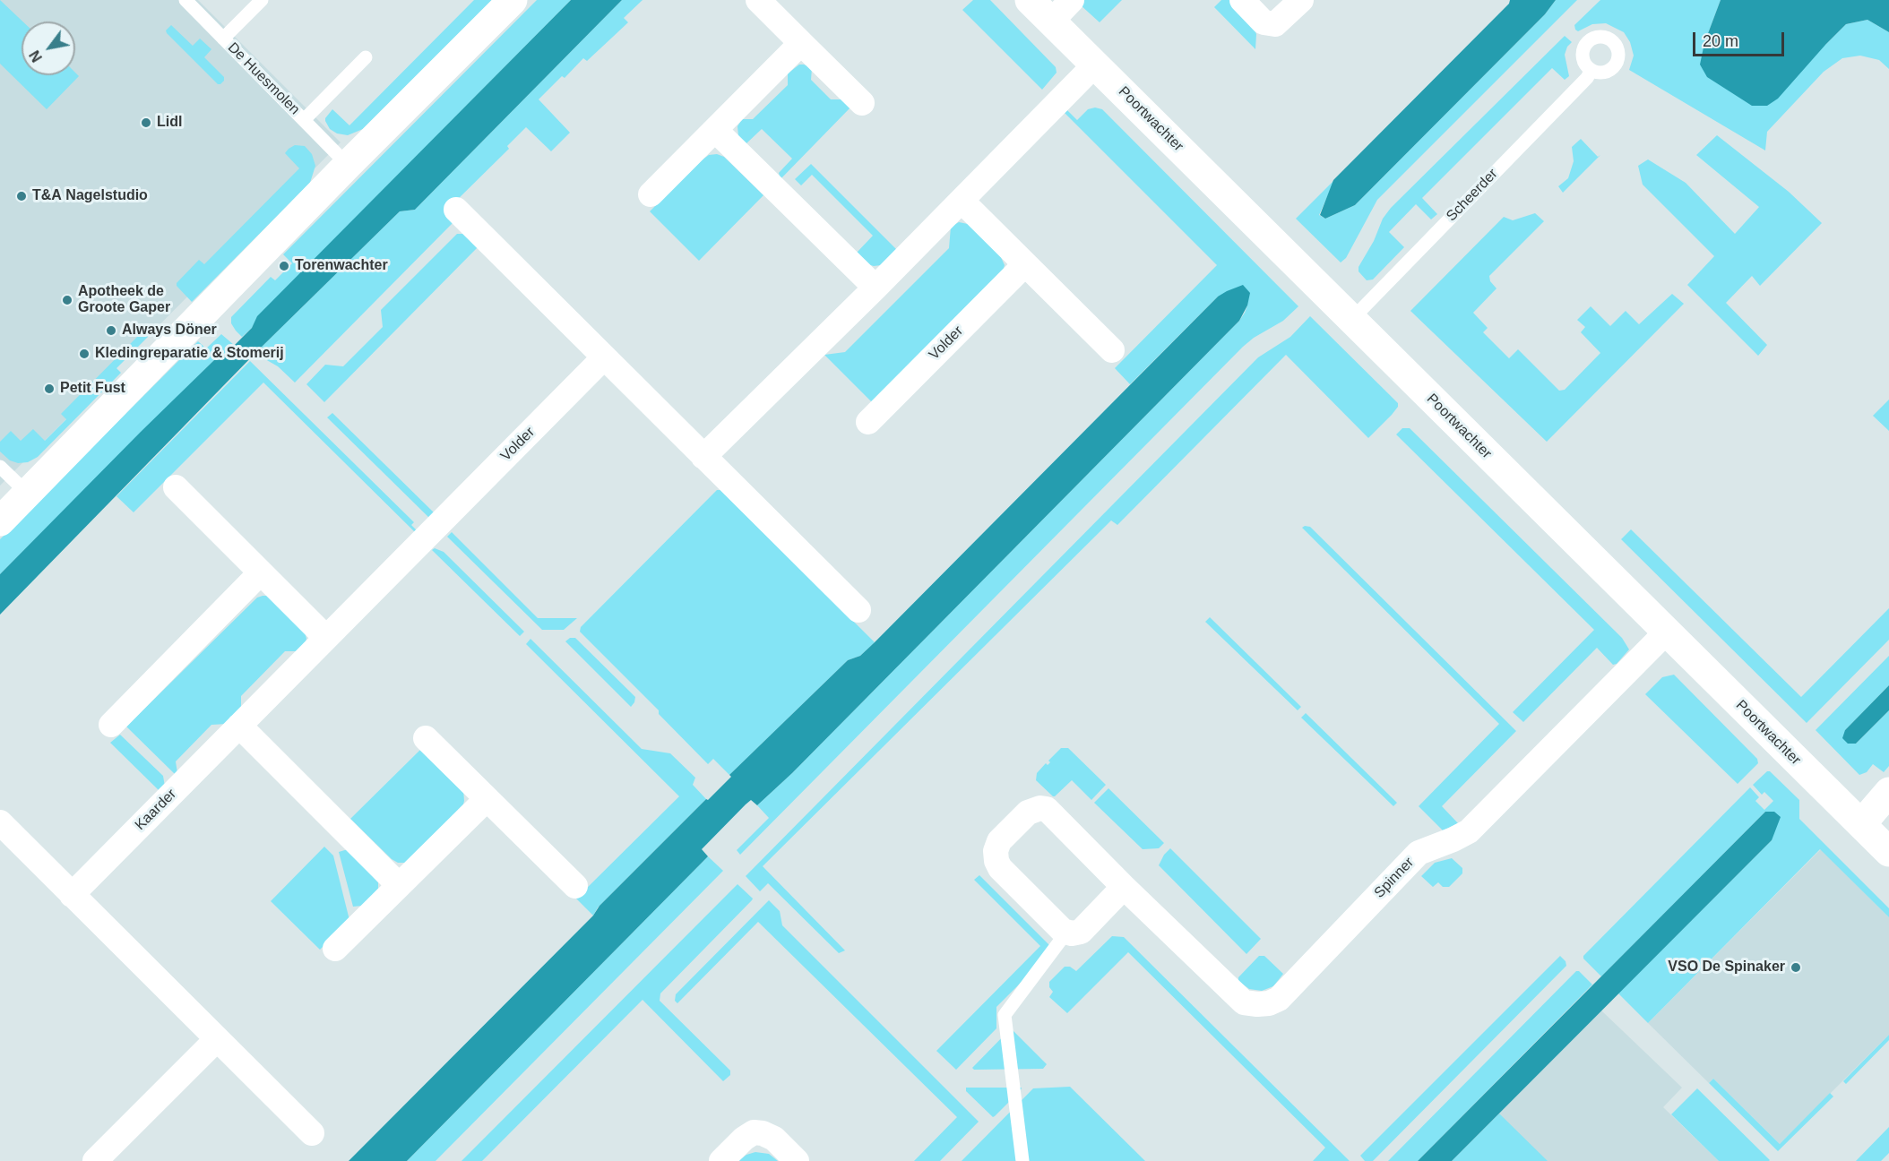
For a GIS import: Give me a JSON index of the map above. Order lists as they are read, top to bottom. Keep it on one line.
{"streets":{"street":["Poortwachter","Volder","Kaarder","Spinner"],"lane":["De Huesmolen","Scheerder"]},"crossings":[["Poortwachter","Scheerder"],["Poortwachter","Spinner"],["Volder","Kaarder"]],"places":["Lidl","T&A Nagelstudio","Torenwachter","Apotheek de Groote Gaper","Always Döner","Kledingreparatie & Stomerij","Petit Fust","VSO De Spinaker"],"scale_bar":"20 m","north":"bottom left"}
